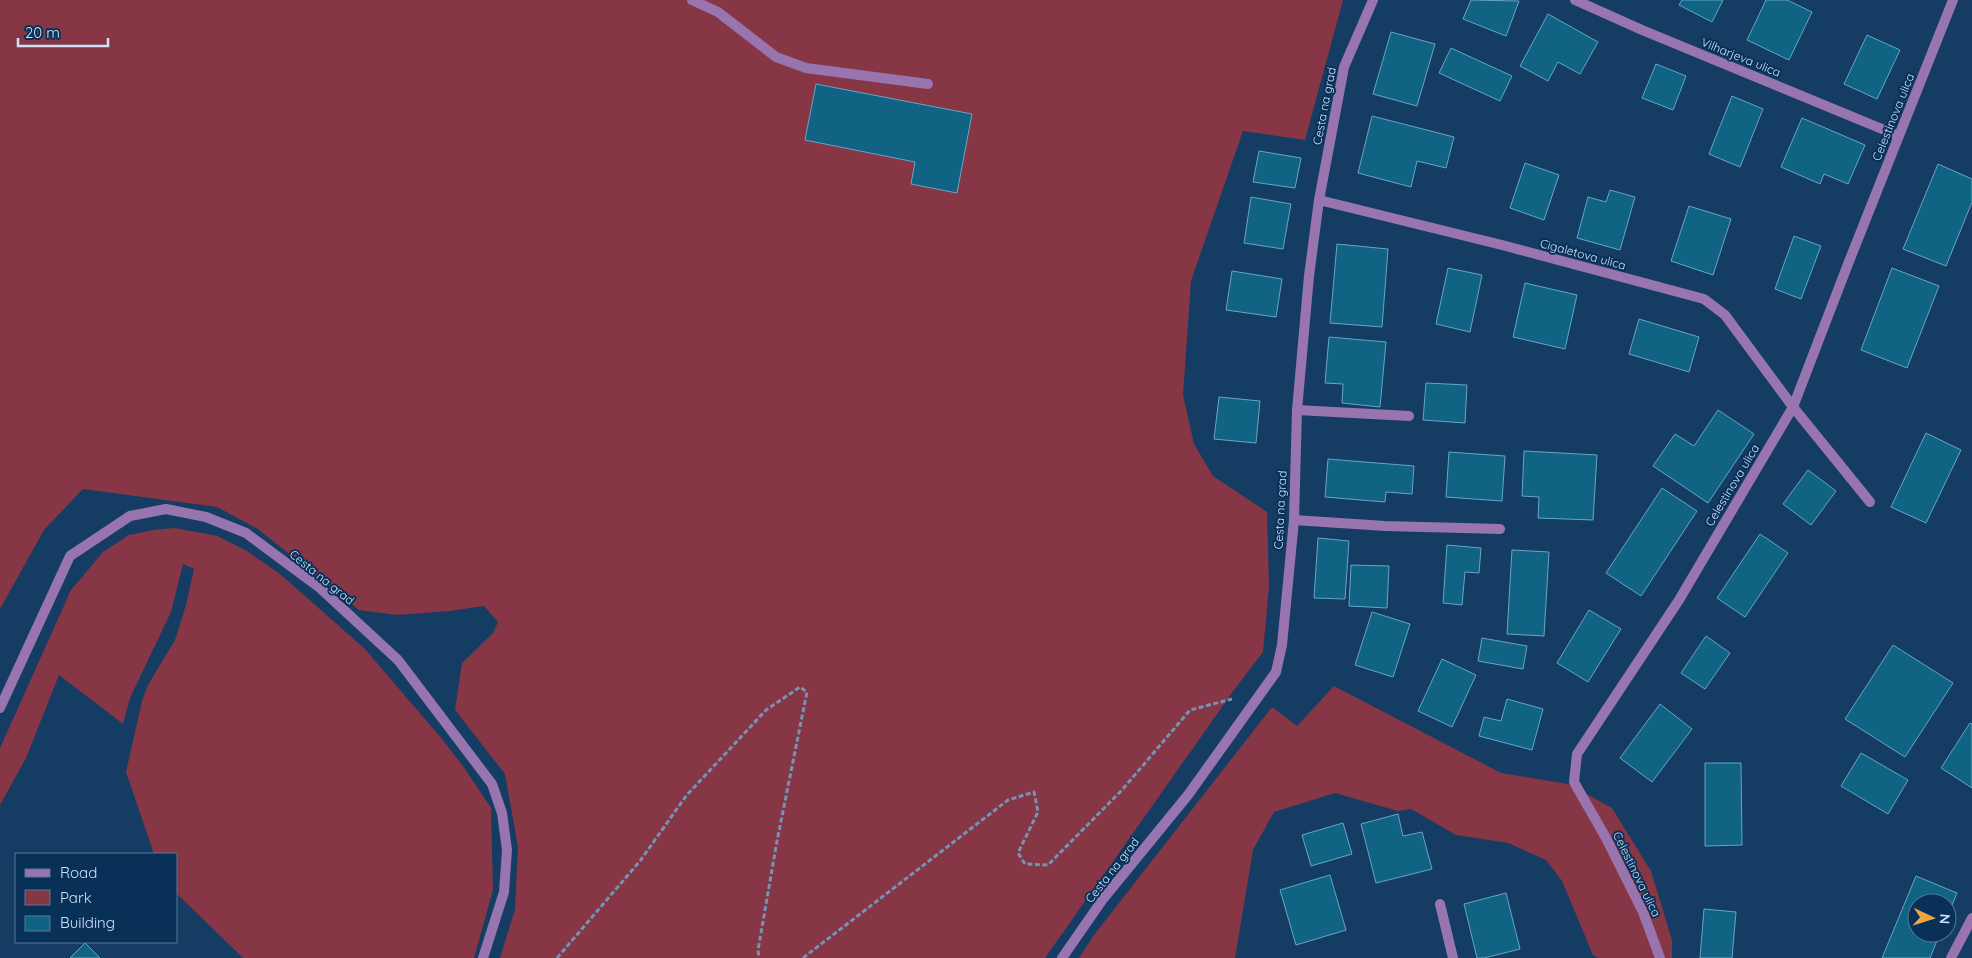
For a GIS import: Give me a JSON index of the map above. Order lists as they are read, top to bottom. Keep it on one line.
{"streets":{"street":["Vilharjeva ulica","Cesta na grad","Celestinova ulica","Cigaletova ulica"]},"crossings":[["Vilharjeva ulica","Celestinova ulica"],["Cesta na grad","Cigaletova ulica"],["Celestinova ulica","Cigaletova ulica"]],"legend":["Road","Park","Building"],"scale_bar":"20 m","north":"right"}
